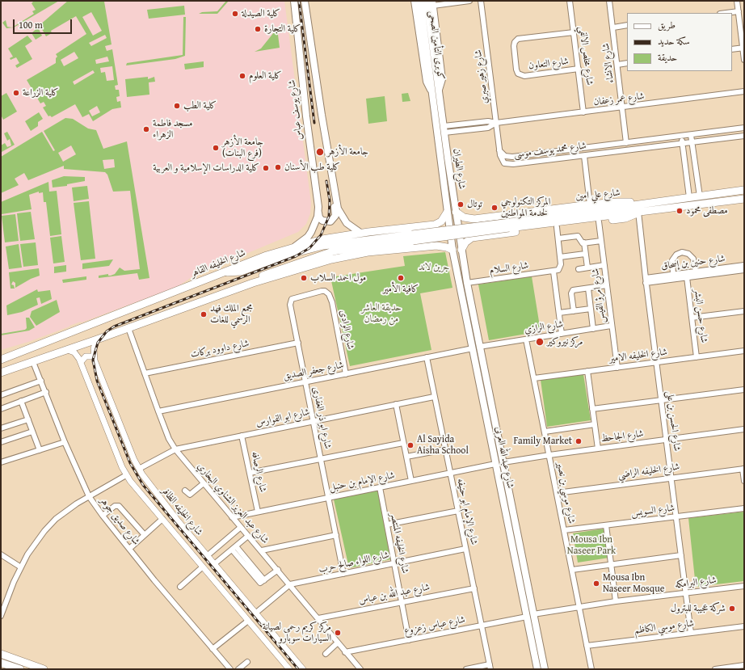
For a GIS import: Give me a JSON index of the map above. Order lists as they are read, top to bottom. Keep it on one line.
{"streets":{"main road":["كوبرى التأمين الصحى","شارع يوسف عباس","شارع الطيران","شارع علي امين","شارع الخليفه القاهر","شارع عبد الله العربى"],"street":["شارع مخلص الالفي","شارع الانشاء","شارع التعاون","شارع زهير صبري","شارع عمر زعفان","شارع محمد يوسف موسى","شارع حنين بن إسحاق","شارع السلام","شارع امرؤ القيس","شارع حسن البشر","شارع الرازي","شارع الوادى","شارع داوود بركات","شارع الخليفه الامير","شارع جعفر الصديق","شارع ابو الفوارس","شارع ابو ذر الغفارى","شارع الحسن بن على","شارع الجاحظ","شارع الخليفه الراضي","شارع الرصافه","شارع الإمام بن حنبل","شارع موسي بن نصير","شارع عبد العزيز الشناوي البخاري","شارع السويس","شارع الخليفه الظافر","شارع الإمام ابو حنيفه","شارع صديق جوهر","شارع الخليفه المنتصر","شارع اللواء صالح حرب","شارع البرامكه","شارع عبد الله بن عباس","شارع عباس زعزوع","شارع موسي الكاظم"]},"crossings":[["كوبرى التأمين الصحى","شارع الطيران"],["شارع مخلص الالفي","شارع التعاون"],["شارع مخلص الالفي","شارع عمر زعفان"],["شارع الانشاء","شارع عمر زعفان"],["شارع الانشاء","شارع محمد يوسف موسى"],["شارع زهير صبري","شارع عمر زعفان"],["شارع زهير صبري","شارع محمد يوسف موسى"],["شارع عمر زعفان","شارع الطيران"],["شارع يوسف عباس","شارع الخليفه القاهر"],["شارع الطيران","شارع علي امين"],["شارع الطيران","شارع الخليفه القاهر"],["شارع الطيران","شارع عبد الله العربى"],["شارع علي امين","شارع امرؤ القيس"],["شارع علي امين","شارع الحسن بن على"],["شارع علي امين","شارع عبد الله العربى"],["شارع حنين بن إسحاق","شارع حسن البشر"],["شارع حنين بن إسحاق","شارع الحسن بن على"],["شارع السلام","شارع عبد الله العربى"],["شارع امرؤ القيس","شارع الرازي"],["شارع امرؤ القيس","شارع الخليفه الامير"],["شارع حسن البشر","شارع الخليفه الامير"],["شارع الرازي","شارع عبد الله العربى"],["شارع الرازي","شارع موسي بن نصير"],["شارع الوادى","شارع جعفر الصديق"],["شارع الوادى","شارع ابو ذر الغفارى"],["شارع داوود بركات","شارع ابو ذر الغفارى"],["شارع داوود بركات","شارع عبد العزيز الشناوي البخاري"],["شارع الخليفه الامير","شارع الحسن بن على"],["شارع الخليفه الامير","شارع موسي بن نصير"],["شارع جعفر الصديق","شارع ابو ذر الغفارى"],["شارع جعفر الصديق","شارع عبد الله العربى"],["شارع جعفر الصديق","شارع عبد العزيز الشناوي البخاري"],["شارع جعفر الصديق","شارع الإمام ابو حنيفه"],["شارع ابو الفوارس","شارع ابو ذر الغفارى"],["شارع ابو الفوارس","شارع الرصافه"],["شارع ابو الفوارس","شارع عبد العزيز الشناوي البخاري"],["شارع ابو الفوارس","شارع الخليفه الظافر"],["شارع ابو الفوارس","شارع الإمام ابو حنيفه"],["شارع ابو ذر الغفارى","شارع الإمام بن حنبل"],["شارع ابو ذر الغفارى","شارع اللواء صالح حرب"],["شارع الحسن بن على","شارع الجاحظ"],["شارع الحسن بن على","شارع الخليفه الراضي"],["شارع الحسن بن على","شارع السويس"],["شارع الحسن بن على","شارع البرامكه"],["شارع الحسن بن على","شارع موسي الكاظم"],["شارع الجاحظ","شارع عبد الله العربى"],["شارع الجاحظ","شارع موسي بن نصير"],["شارع عبد الله العربى","شارع الإمام بن حنبل"],["شارع عبد الله العربى","شارع البرامكه"],["شارع عبد الله العربى","شارع عباس زعزوع"],["شارع الخليفه الراضي","شارع موسي بن نصير"],["شارع الرصافه","شارع الإمام بن حنبل"],["شارع الإمام بن حنبل","شارع عبد العزيز الشناوي البخاري"],["شارع الإمام بن حنبل","شارع الإمام ابو حنيفه"],["شارع الإمام بن حنبل","شارع الخليفه المنتصر"],["شارع موسي بن نصير","شارع السويس"],["شارع موسي بن نصير","شارع البرامكه"],["شارع موسي بن نصير","شارع موسي الكاظم"],["شارع عبد العزيز الشناوي البخاري","شارع اللواء صالح حرب"],["شارع عبد العزيز الشناوي البخاري","شارع عبد الله بن عباس"],["شارع عبد العزيز الشناوي البخاري","شارع عباس زعزوع"],["شارع الخليفه الظافر","شارع اللواء صالح حرب"],["شارع الإمام ابو حنيفه","شارع اللواء صالح حرب"],["شارع الإمام ابو حنيفه","شارع عبد الله بن عباس"],["شارع الإمام ابو حنيفه","شارع عباس زعزوع"],["شارع الخليفه المنتصر","شارع اللواء صالح حرب"],["شارع الخليفه المنتصر","شارع عبد الله بن عباس"],["شارع الخليفه المنتصر","شارع عباس زعزوع"]],"parks":["جرين لاند","حديقة العاشر من رمضان","Mousa Ibn Naseer Park"],"places":["كلية الصيدلة","كلية التجارة","كلية العلوم","كلية الزراعة","كلية الطب","مسجد فاطمة الزهراء","جامعة الأزهر (فرع البنات)","جامعة الأزهر","كلية طب الأسنان","كلية الدراسات الإسلامية و العربية","توتال","المركز التكنولوجي لخدمة المواطنين","مصطفى محمود","مول احمد السلاب","كافية الأمير","مجمع الملك فهد الرسمي للغات","مركز نيروكير","Family Market","Al Sayida Aisha School","Mousa Ibn Naseer Mosque","شركة عجيبة للبترول","مركز كريم رحمي لصيانة السيارات سوبارو"],"legend":["طريق","سكة حديد","حديقة"],"scale_bar":"100 m"}
